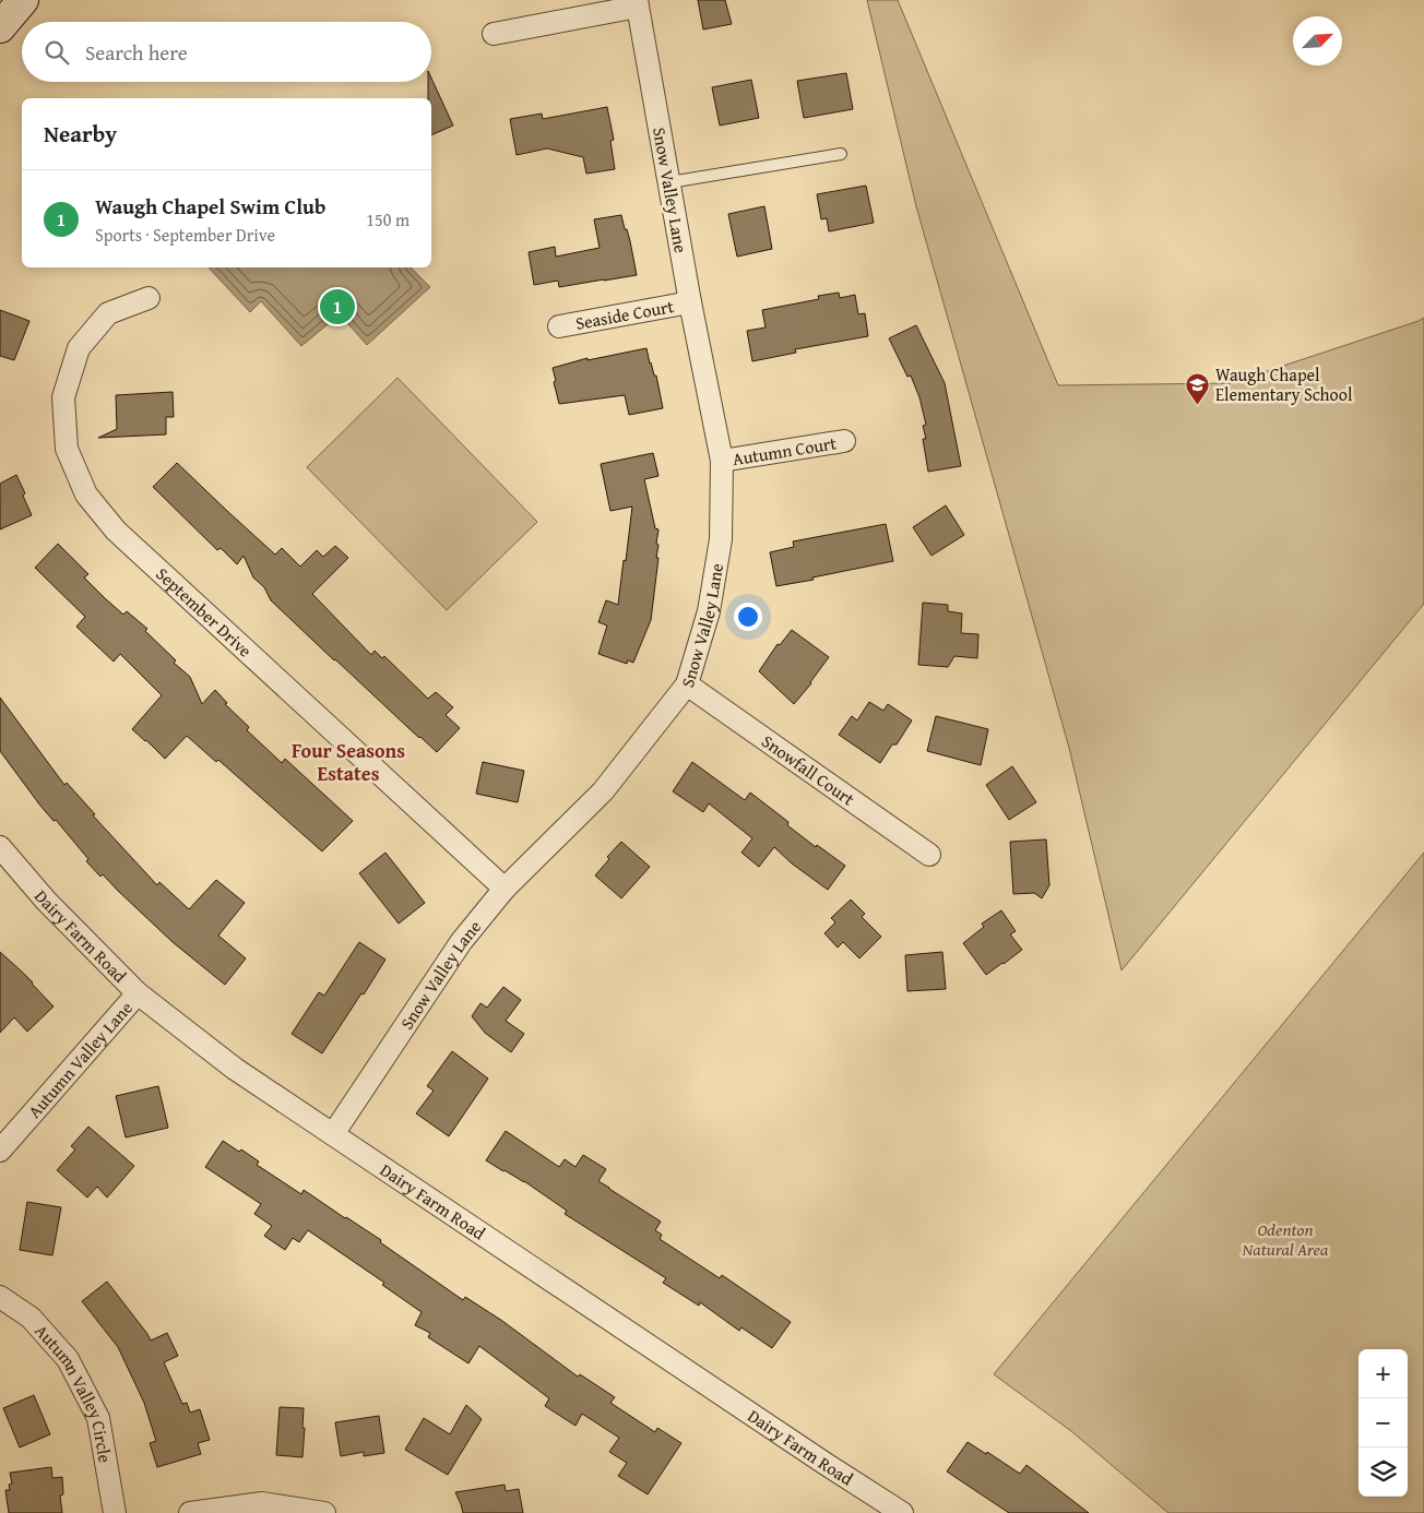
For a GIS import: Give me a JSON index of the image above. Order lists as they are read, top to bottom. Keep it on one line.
{"streets":{"street":["Snow Valley Lane","Seaside Court","Autumn Court","September Drive","Snowfall Court","Dairy Farm Road","Autumn Valley Lane","Autumn Valley Circle"]},"crossings":[["Snow Valley Lane","Seaside Court"],["Snow Valley Lane","Autumn Court"],["Snow Valley Lane","September Drive"],["Snow Valley Lane","Snowfall Court"],["Snow Valley Lane","Dairy Farm Road"],["Dairy Farm Road","Autumn Valley Lane"]],"districts":["Four Seasons Estates"],"parks":["Odenton Natural Area"],"places":{"school or university":["Waugh Chapel Elementary School"]},"north":"top right","page":{"search":"Search here","heading":"Nearby","list":[{"mark":"1","name":"Waugh Chapel Swim Club","note":"Sports · September Drive","value":"150 m"}],"pins":"1","map_buttons":["+","−"]}}
